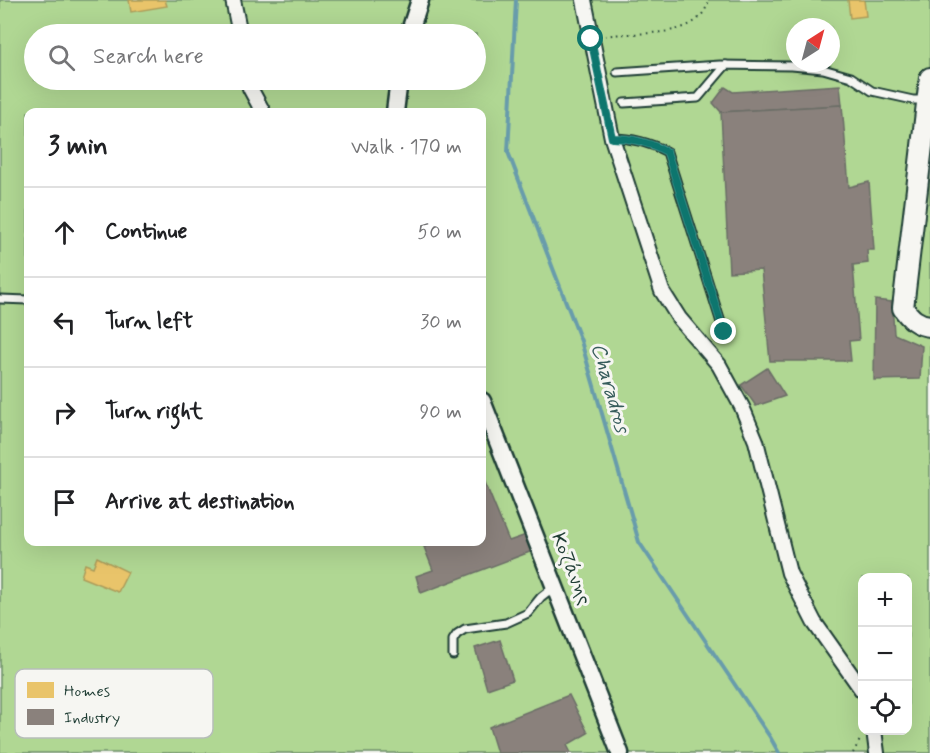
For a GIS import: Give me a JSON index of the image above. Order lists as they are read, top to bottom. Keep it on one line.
{"streets":{"street":["Κοζάνης"]},"water":["Charadros"],"legend":["Homes","Industry"],"north":"top right","page":{"search":"Search here","heading":["3 min","Walk · 170 m"],"list":[["Continue","50 m"],["Turn left","30 m"],["Turn right","90 m"],"Arrive at destination"],"map_buttons":["+","−"]}}
